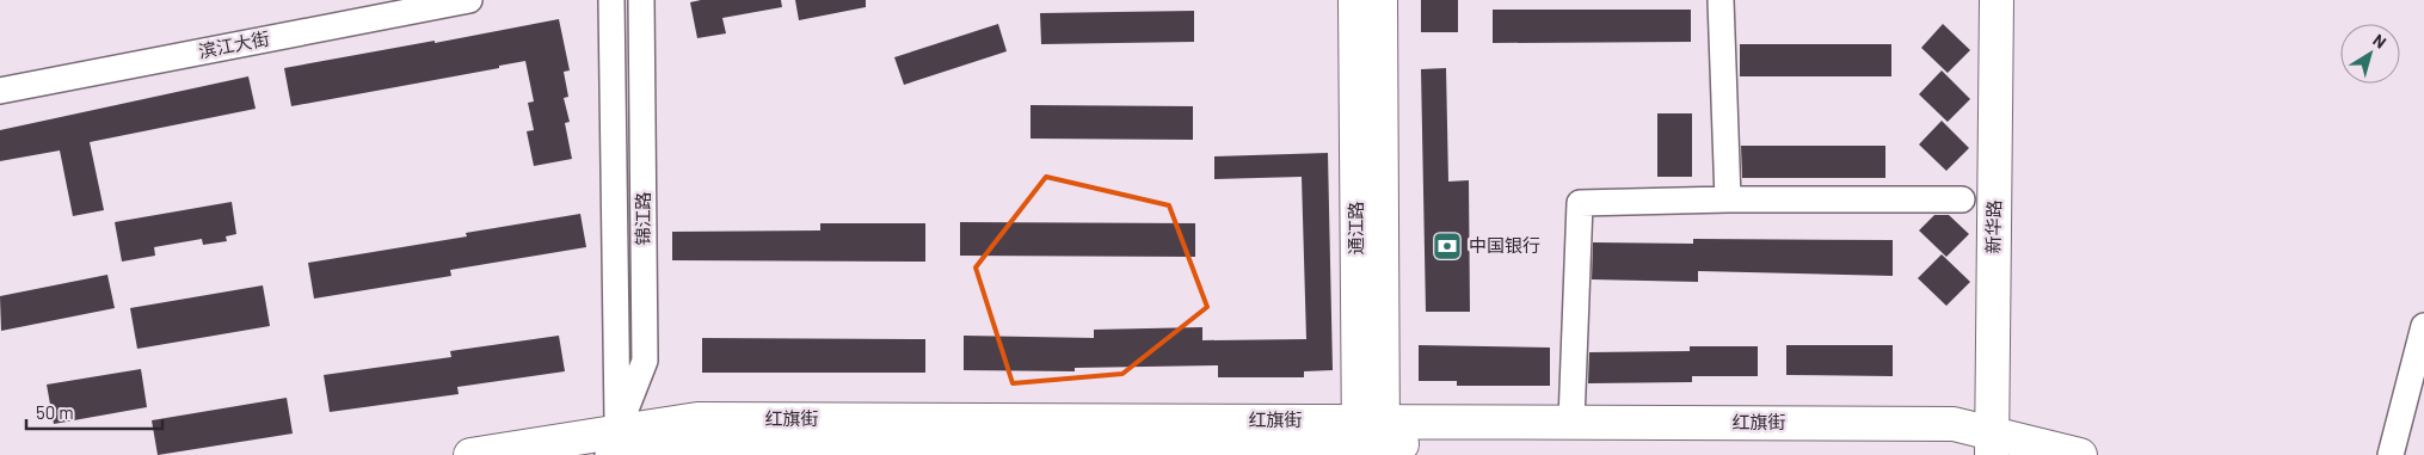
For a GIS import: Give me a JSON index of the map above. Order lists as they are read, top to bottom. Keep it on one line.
{"streets":{"main road":["新华路","通江路","红旗街"],"street":["滨江大街","锦江路"]},"crossings":[["锦江路","红旗街"],["新华路","红旗街"],["通江路","红旗街"]],"places":{"bank":["中国银行"]},"scale_bar":"50 m","north":"top right"}
